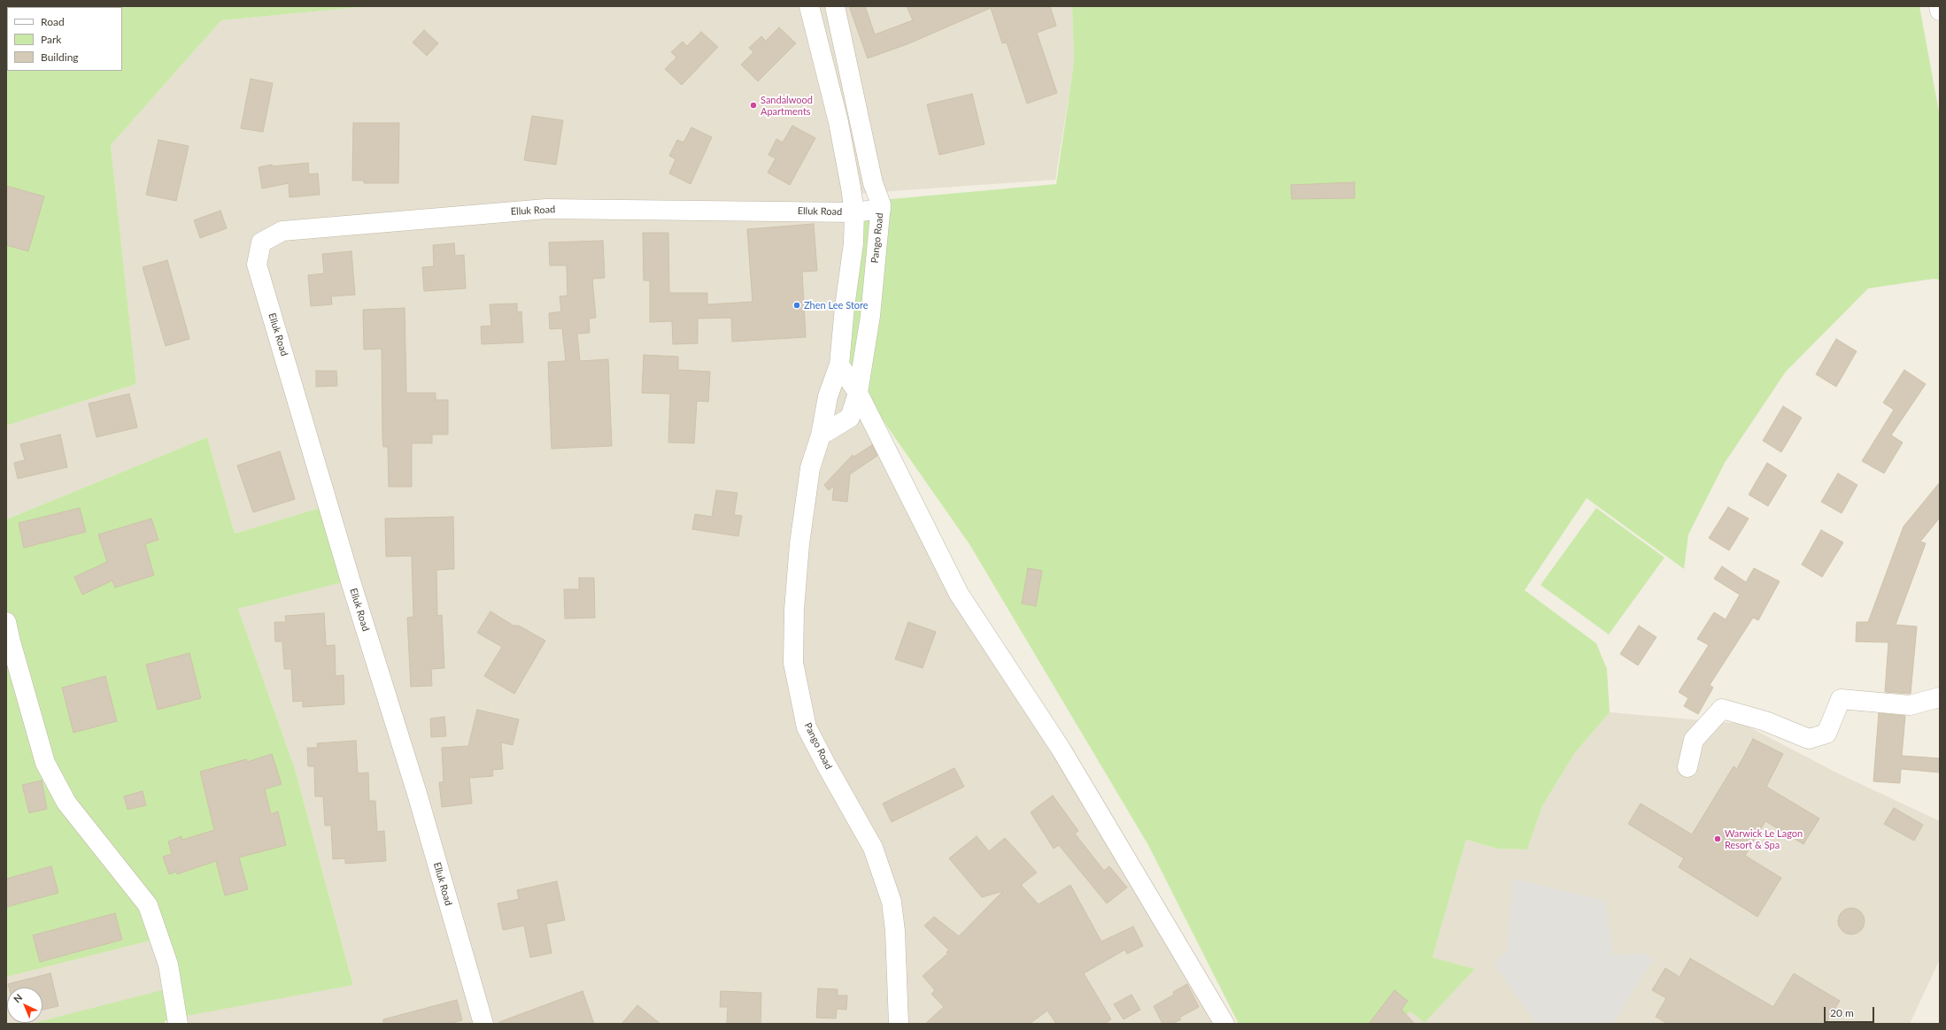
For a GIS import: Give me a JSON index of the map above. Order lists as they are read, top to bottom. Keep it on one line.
{"streets":{"street":["Elluk Road","Pango Road"]},"crossings":[["Elluk Road","Pango Road"]],"places":["Sandalwood Apartments","Zhen Lee Store","Warwick Le Lagon Resort & Spa"],"legend":["Road","Park","Building"],"scale_bar":"20 m","north":"top left"}
